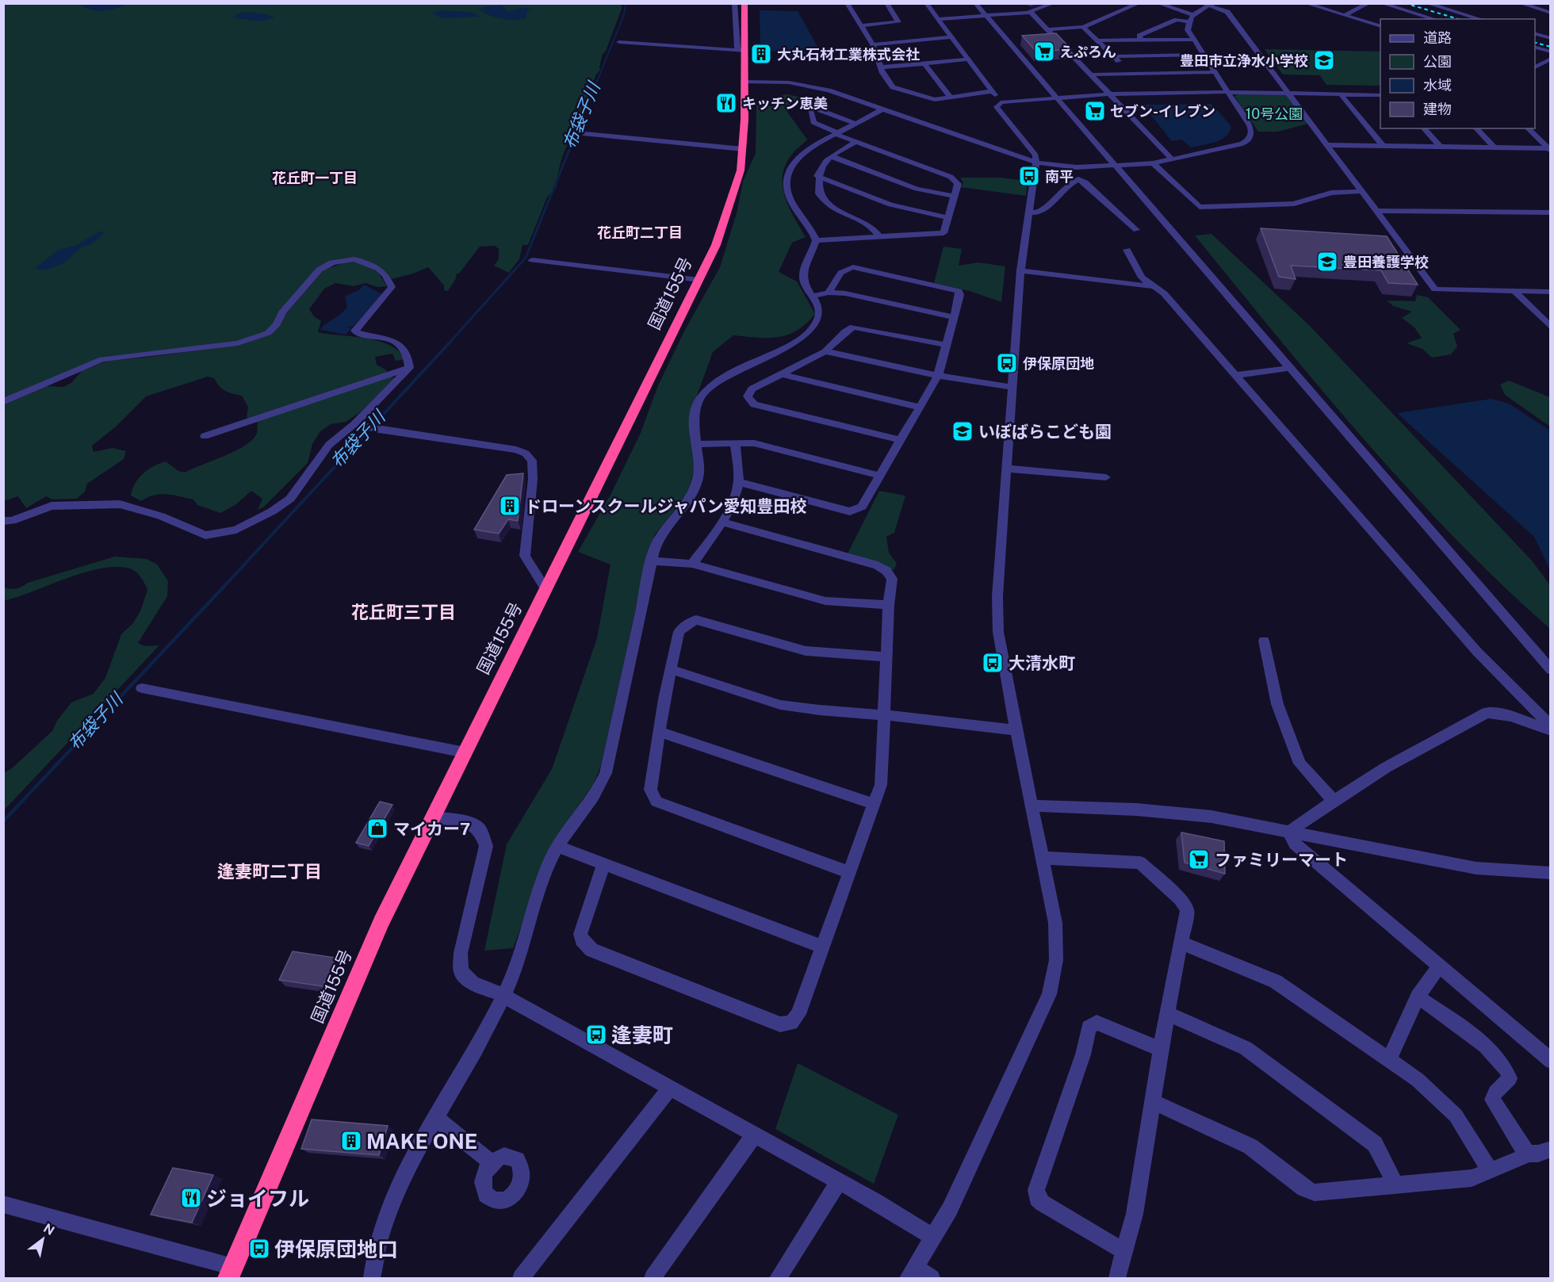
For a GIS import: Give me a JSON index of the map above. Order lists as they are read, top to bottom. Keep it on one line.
{"streets":{"highway":["国道155号"]},"districts":["花丘町一丁目","花丘町二丁目","花丘町三丁目","逢妻町二丁目"],"water":["布袋子川"],"parks":["10号公園"],"places":{"supermarket":["えぷろん","セブン-イレブン","ファミリーマート"],"building":["大丸石材工業株式会社","ドローンスクールジャパン愛知豊田校","MAKE ONE"],"school or university":["豊田市立浄水小学校","豊田養護学校","いぼばらこども園"],"restaurant":["キッチン恵美","ジョイフル"],"bus stop":["南平","伊保原団地","大清水町","逢妻町","伊保原団地口"],"shop":["マイカー7"]},"legend":["道路","公園","水域","建物"],"north":"top right"}
